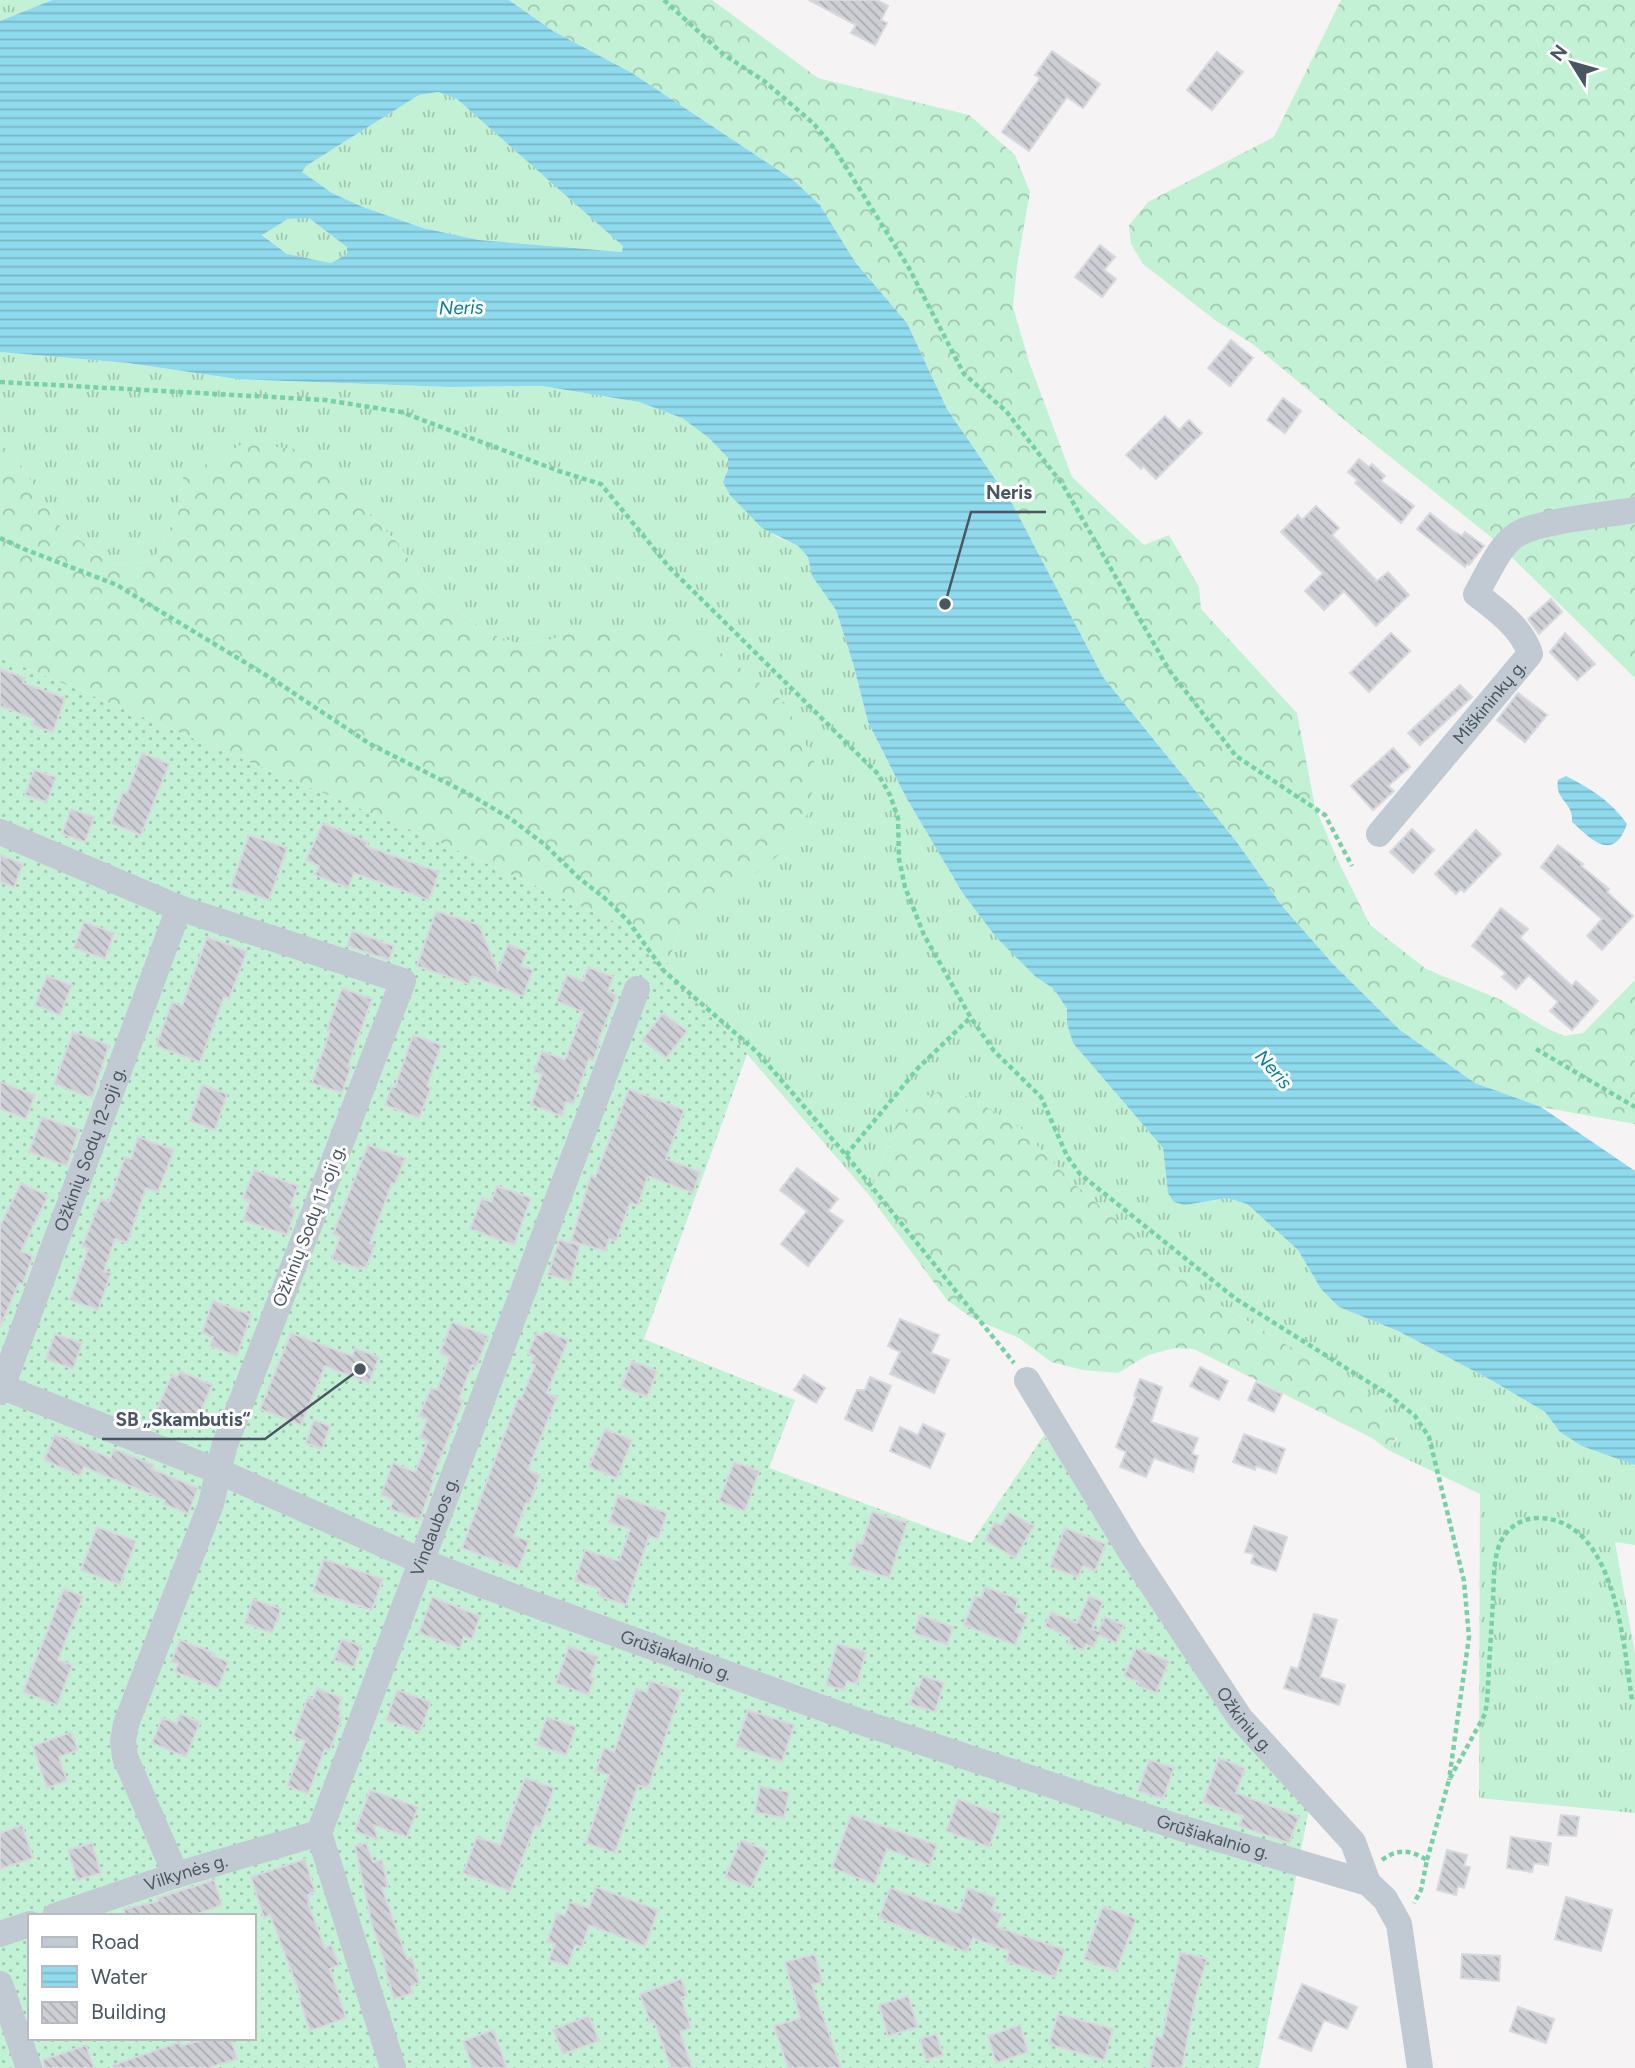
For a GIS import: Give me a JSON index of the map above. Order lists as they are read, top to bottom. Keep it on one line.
{"streets":{"street":["Miškininkų g.","Ožkinių Sodų 12-oji g.","Ožkinių Sodų 11-oji g.","Vindaubos g.","Grūšiakalnio g.","Ožkinių g.","Vilkynės g."]},"crossings":[["Ožkinių Sodų 12-oji g.","Ožkinių Sodų 11-oji g."],["Ožkinių Sodų 12-oji g.","Grūšiakalnio g."],["Ožkinių Sodų 11-oji g.","Grūšiakalnio g."],["Ožkinių Sodų 11-oji g.","Vilkynės g."],["Vindaubos g.","Grūšiakalnio g."],["Vindaubos g.","Vilkynės g."],["Grūšiakalnio g.","Ožkinių g."]],"water":["Neris"],"places":["Neris","SB „Skambutis“"],"legend":["Road","Water","Building"],"north":"top left"}
